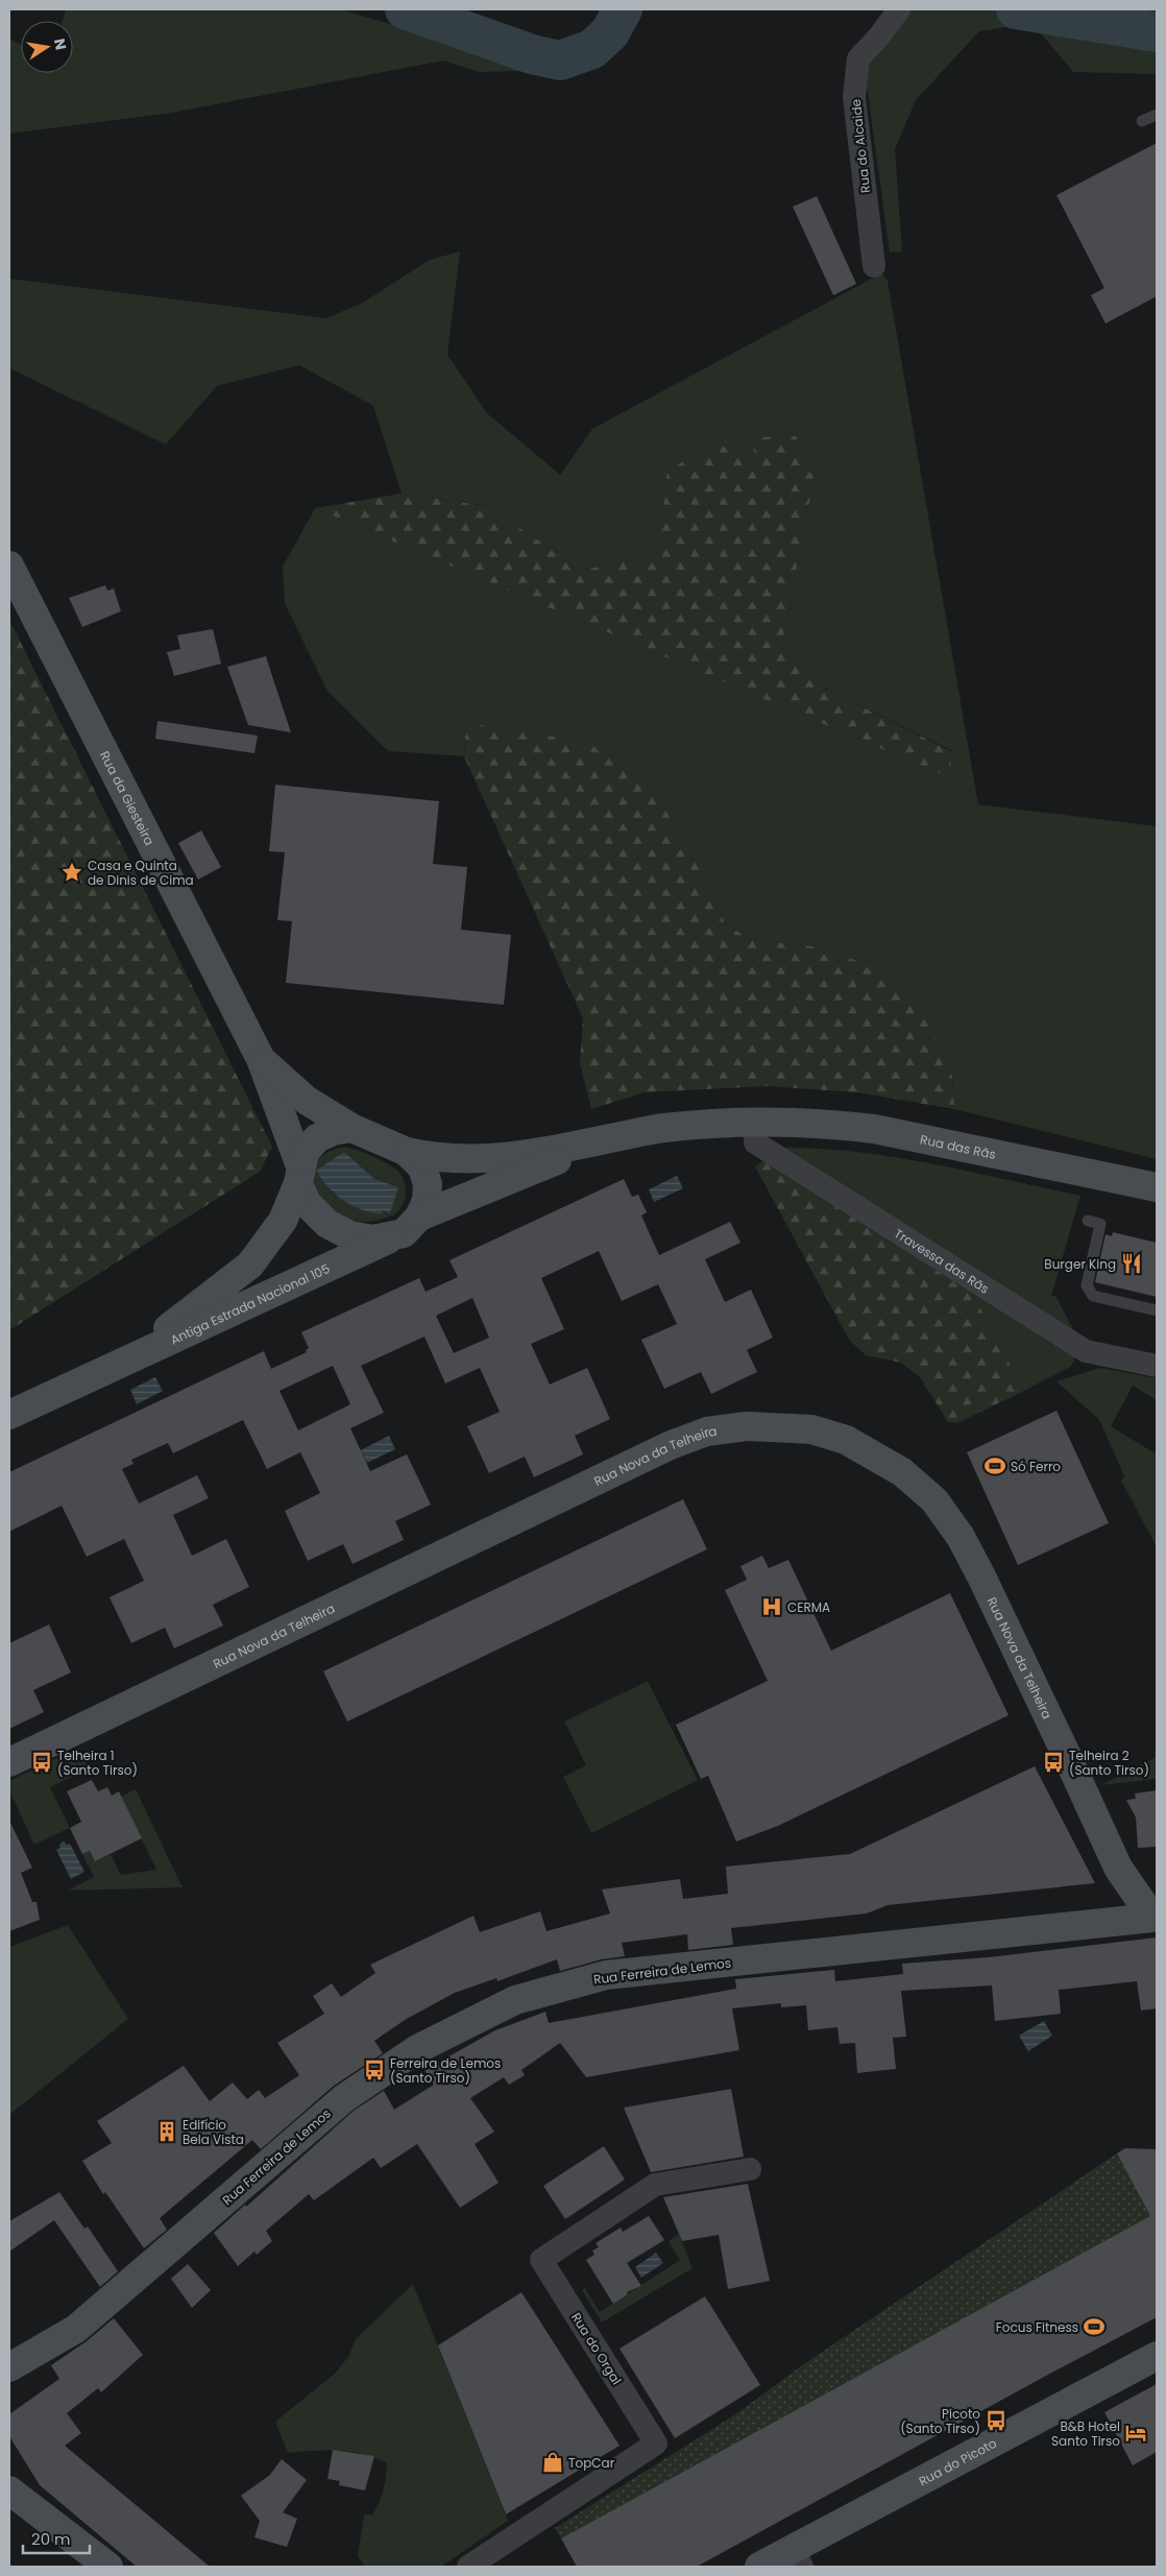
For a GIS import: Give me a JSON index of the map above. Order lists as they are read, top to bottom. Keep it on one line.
{"streets":{"street":["Rua do Alcaide","Rua da Giesteira","Rua das Rãs","Travessa das Rãs","Antiga Estrada Nacional 105","Rua Nova da Telheira","Rua Ferreira de Lemos","Rua do Orgal","Rua do Picoto"]},"crossings":[["Rua das Rãs","Travessa das Rãs"],["Rua das Rãs","Antiga Estrada Nacional 105"],["Travessa das Rãs","Antiga Estrada Nacional 105"],["Rua Nova da Telheira","Rua Ferreira de Lemos"]],"places":{"place":["Casa e Quinta de Dinis de Cima"],"restaurant":["Burger King"],"sports":["Só Ferro","Focus Fitness"],"hospital":["CERMA"],"bus stop":["Telheira 1 (Santo Tirso)","Telheira 2 (Santo Tirso)","Ferreira de Lemos (Santo Tirso)","Picoto (Santo Tirso)"],"building":["Edifício Bela Vista"],"hotel":["B&B Hotel Santo Tirso"],"shop":["TopCar"]},"scale_bar":"20 m","north":"right"}
